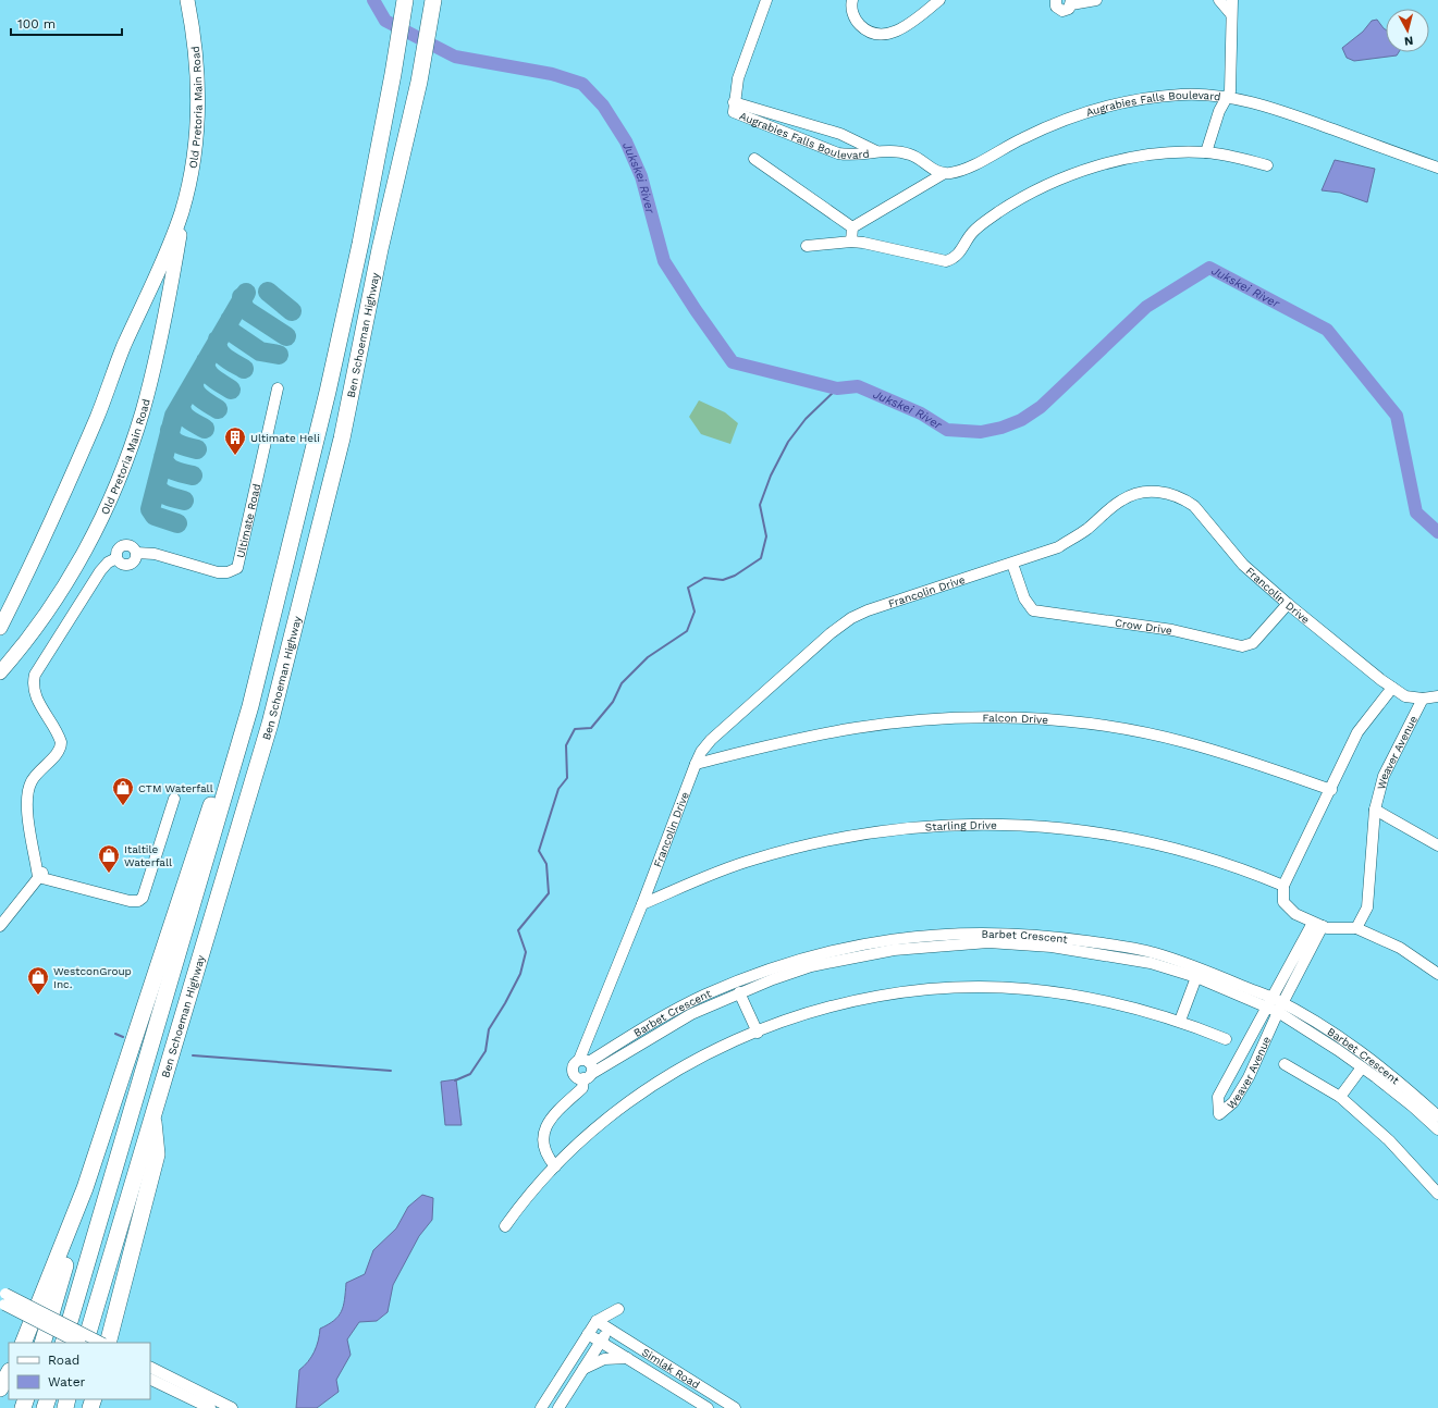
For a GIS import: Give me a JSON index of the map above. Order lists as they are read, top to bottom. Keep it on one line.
{"streets":{"highway":["Ben Schoeman Highway"],"main road":["Old Pretoria Main Road"],"street":["Augrabies Falls Boulevard","Ultimate Road","Francolin Drive","Crow Drive","Falcon Drive","Weaver Avenue","Starling Drive","Barbet Crescent","Simlak Road"]},"crossings":[["Francolin Drive","Crow Drive"],["Francolin Drive","Falcon Drive"],["Francolin Drive","Weaver Avenue"],["Francolin Drive","Starling Drive"],["Francolin Drive","Barbet Crescent"],["Weaver Avenue","Barbet Crescent"]],"water":["Jukskei River"],"places":{"building":["Ultimate Heli"],"shop":["CTM Waterfall","Italtile Waterfall","WestconGroup Inc."]},"legend":["Road","Water"],"scale_bar":"100 m","north":"bottom"}
